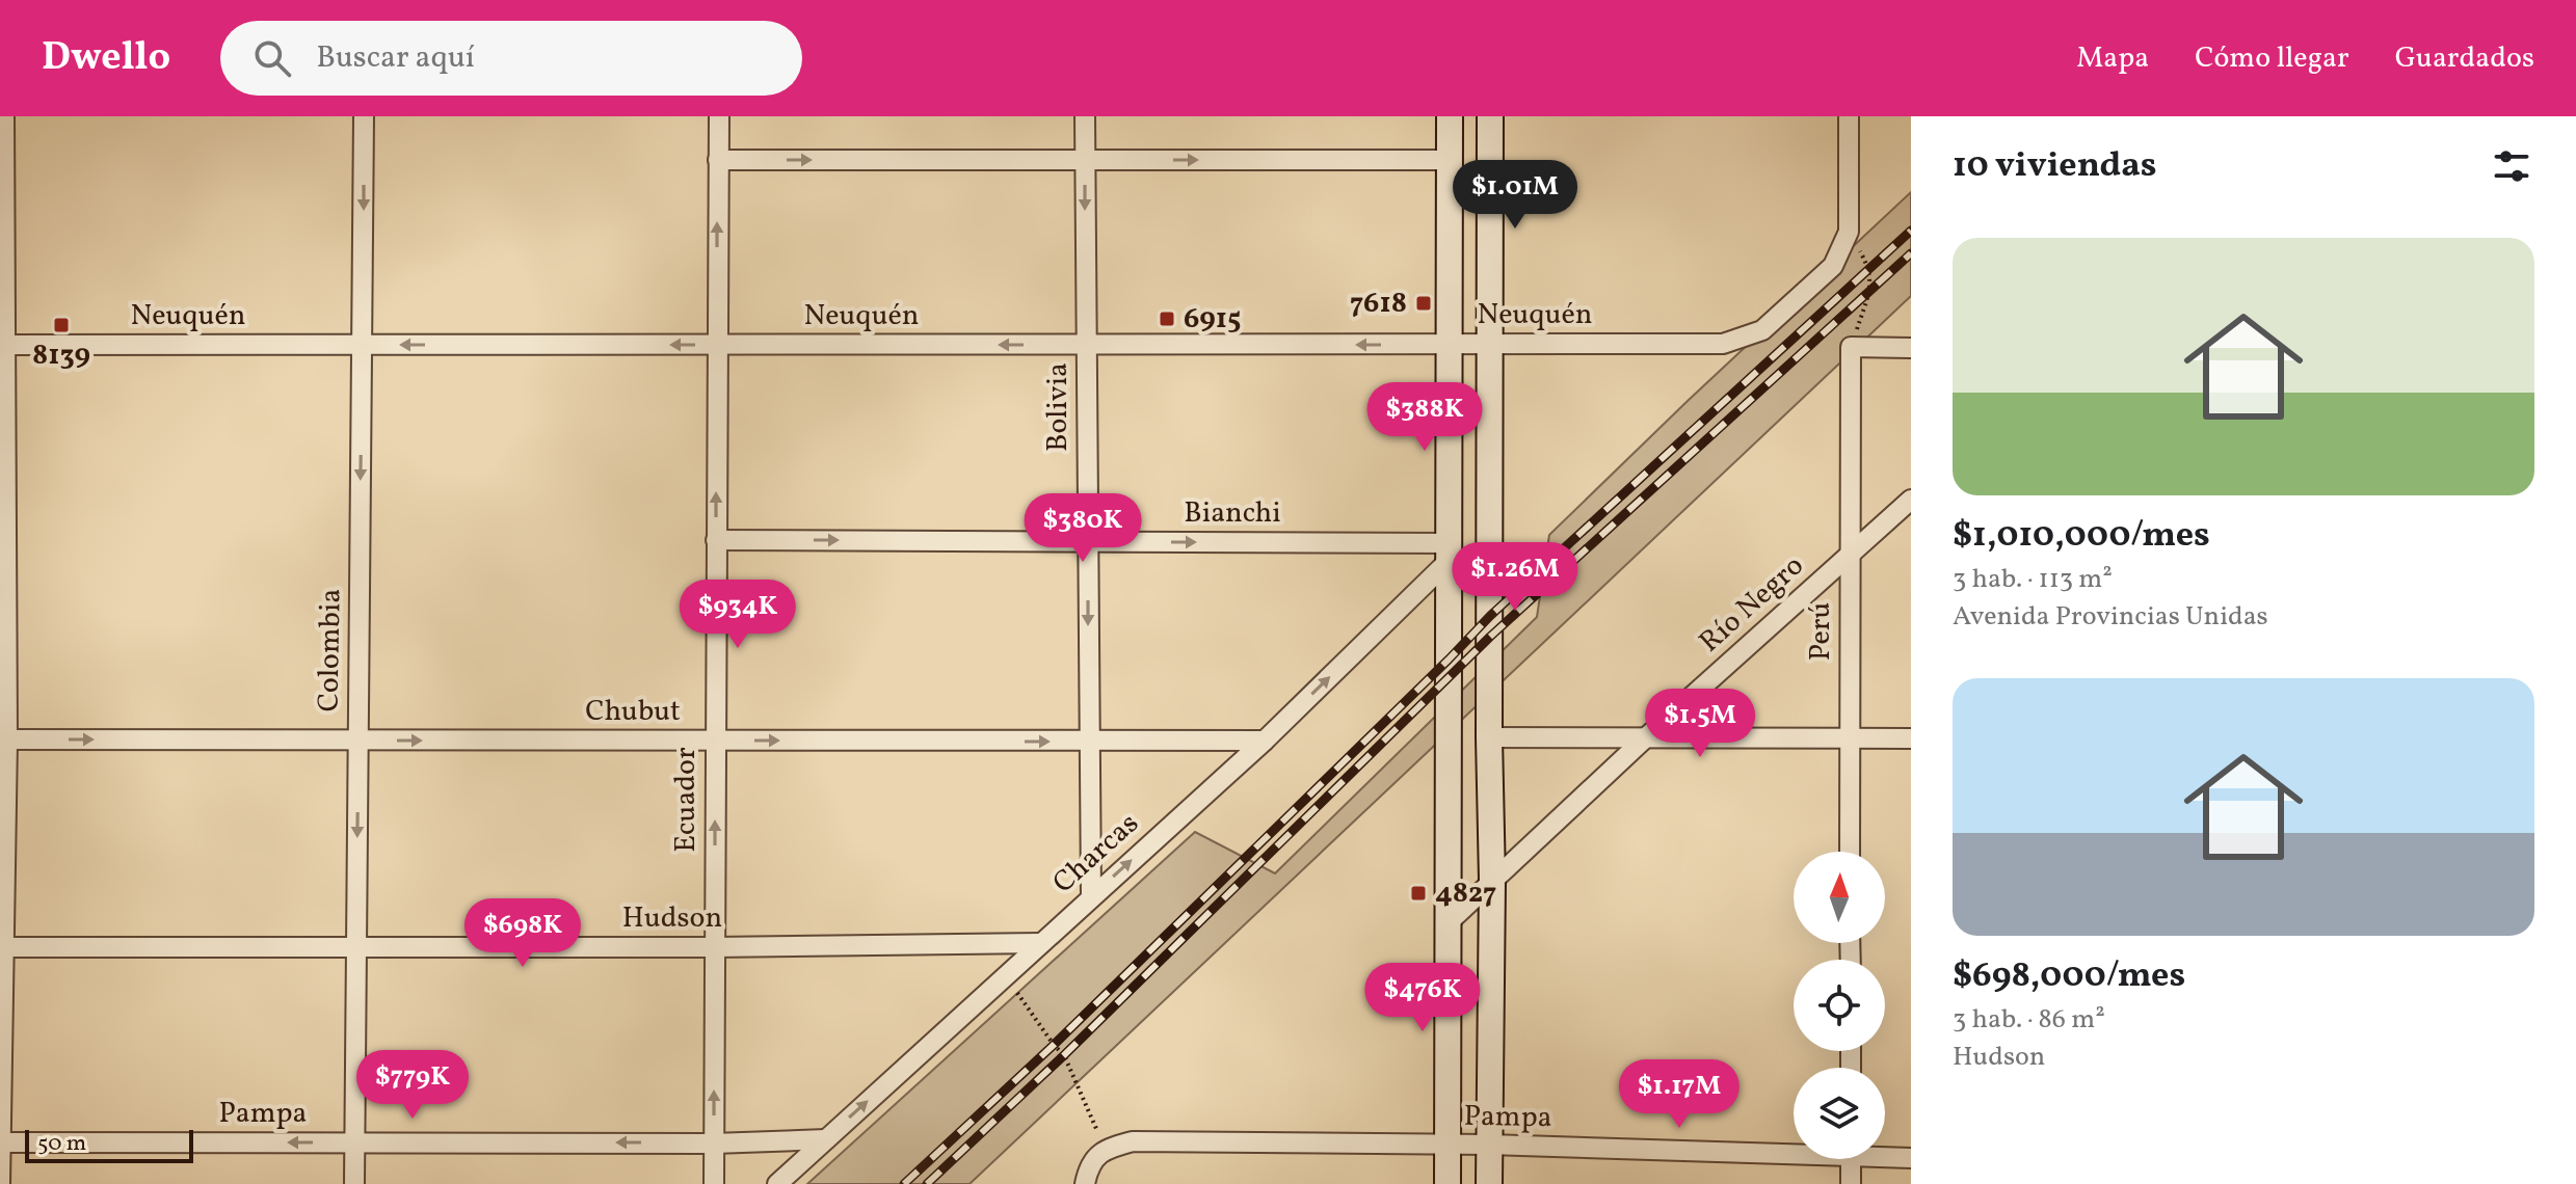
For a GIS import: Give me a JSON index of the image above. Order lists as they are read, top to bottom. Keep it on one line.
{"streets":{"street":["Neuquén","Bolivia","Bianchi","Río Negro","Perú","Colombia","Chubut","Ecuador","Charcas","Hudson","Pampa"]},"crossings":[["Neuquén","Bolivia"],["Neuquén","Colombia"],["Neuquén","Ecuador"],["Bolivia","Bianchi"],["Bolivia","Chubut"],["Bolivia","Charcas"],["Bianchi","Ecuador"],["Bianchi","Charcas"],["Río Negro","Perú"],["Colombia","Chubut"],["Colombia","Hudson"],["Colombia","Pampa"],["Chubut","Ecuador"],["Chubut","Charcas"],["Ecuador","Hudson"],["Ecuador","Pampa"],["Charcas","Hudson"],["Charcas","Pampa"]],"one_way":["Neuquén","Bolivia","Bianchi","Colombia","Chubut","Ecuador","Charcas","Pampa"],"places":{"transit":["7618","6915","8139","4827"]},"scale_bar":"50 m","north":"top","page":{"header":"Dwello","search":"Buscar aquí","nav":["Mapa","Cómo llegar","Guardados"],"heading":"10 viviendas","price":["$1.01M","$388K","$380K","$1.26M","$934K","$1.5M","$698K","$476K","$779K","$1.17M"],"list":[{"name":"$1,010,000/mes","note":"3 hab. · 113 m² · Avenida Provincias Unidas"},{"name":"$698,000/mes","note":"3 hab. · 86 m² · Hudson"}],"scale":"50 m"}}
